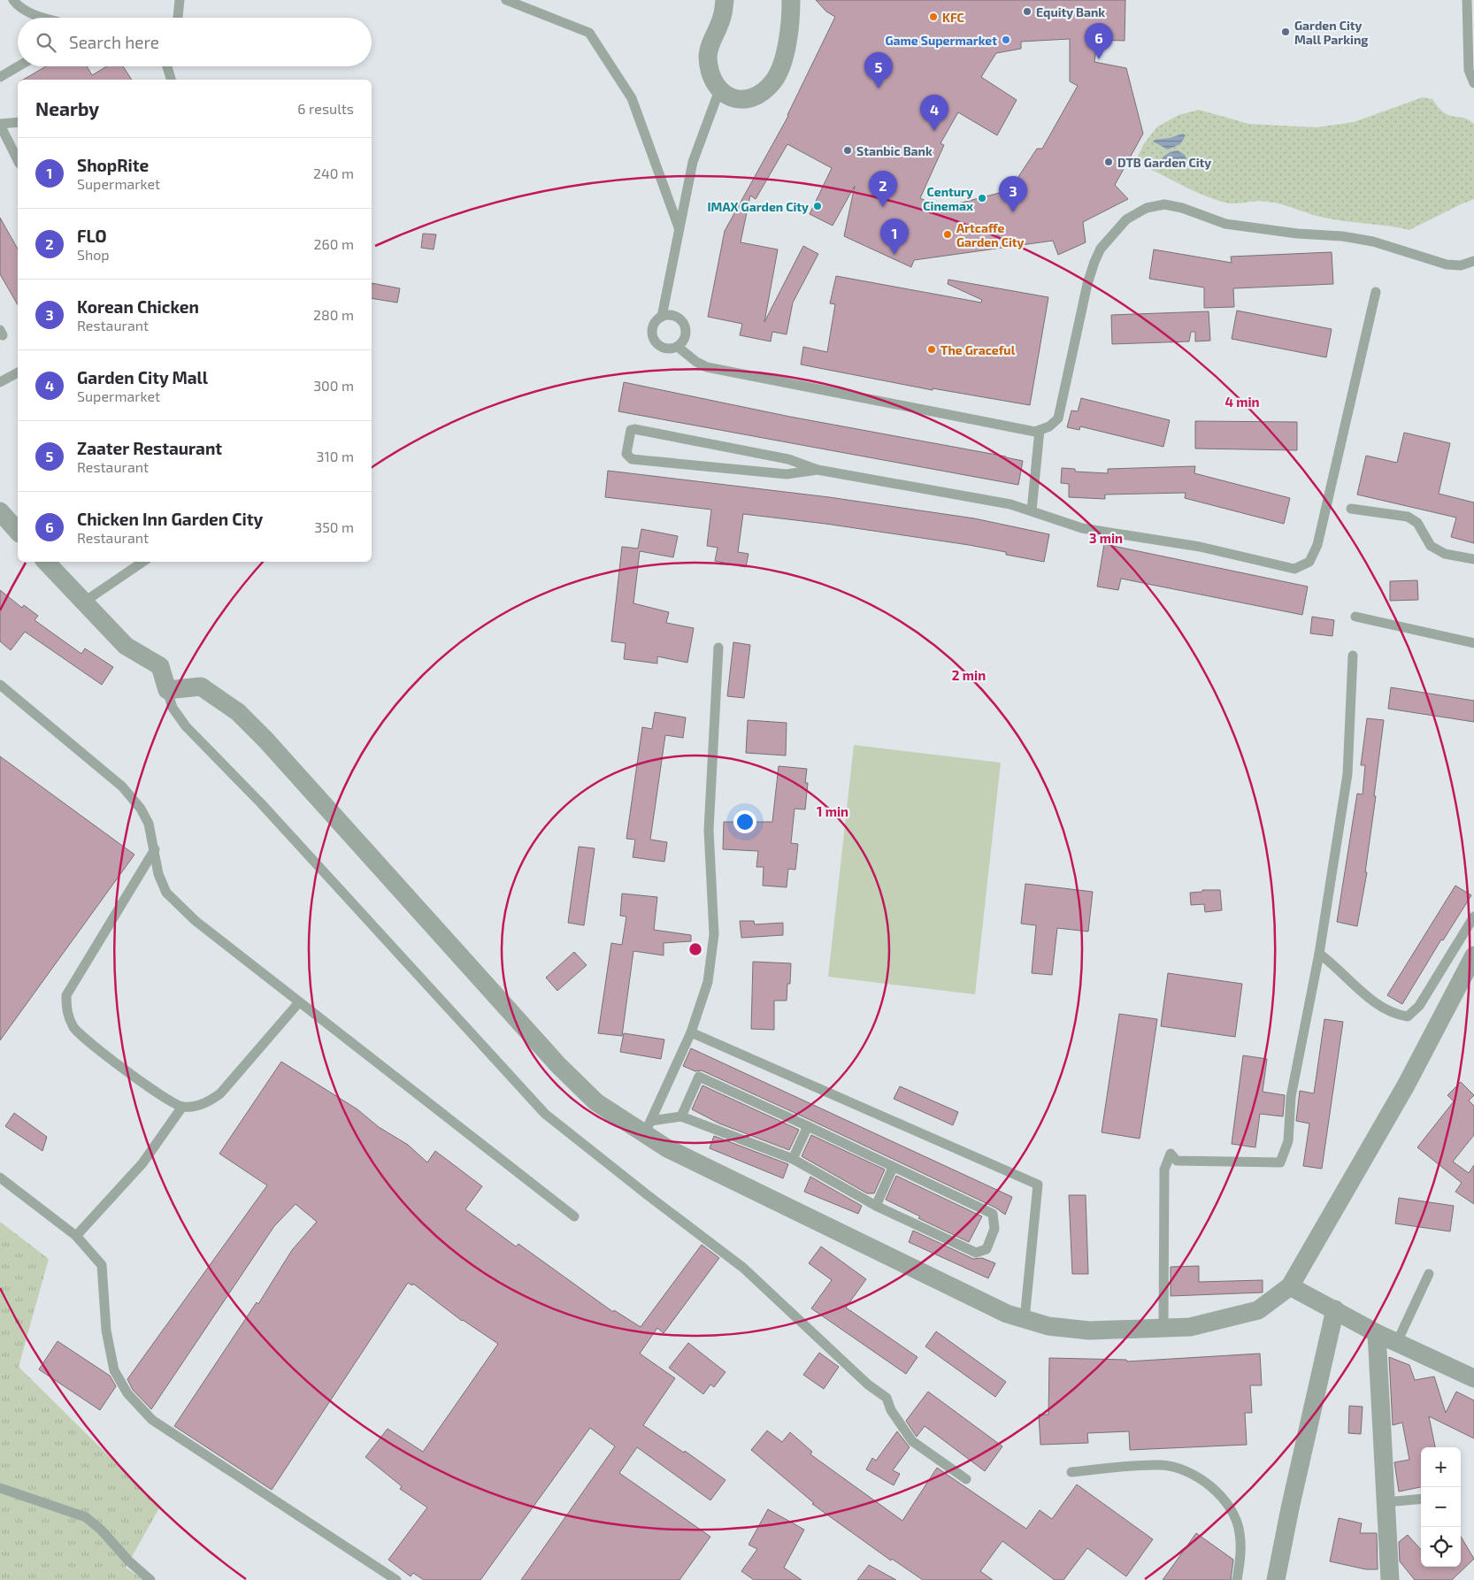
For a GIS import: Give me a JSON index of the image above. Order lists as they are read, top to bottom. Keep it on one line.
{"places":["Equity Bank","KFC","Garden City Mall Parking","Game Supermarket","Stanbic Bank","DTB Garden City","Century Cinemax","IMAX Garden City","Artcaffe Garden City","The Graceful"],"page":{"search":"Search here","pins":["6","5","4","2","3","1"],"heading":["Nearby","6 results"],"list":[{"mark":"1","name":"ShopRite","note":"Supermarket","value":"240 m"},{"mark":"2","name":"FLO","note":"Shop","value":"260 m"},{"mark":"3","name":"Korean Chicken","note":"Restaurant","value":"280 m"},{"mark":"4","name":"Garden City Mall","note":"Supermarket","value":"300 m"},{"mark":"5","name":"Zaater Restaurant","note":"Restaurant","value":"310 m"},{"mark":"6","name":"Chicken Inn Garden City","note":"Restaurant","value":"350 m"}],"map_buttons":["+","−"]},"rings":["4 min","3 min","2 min","1 min"]}
